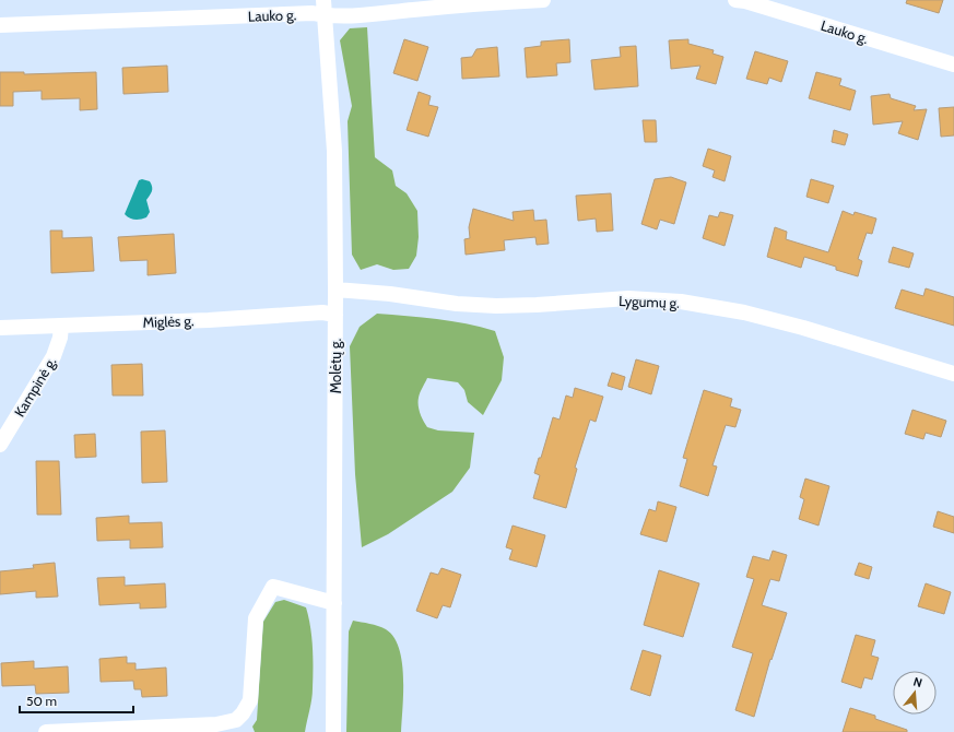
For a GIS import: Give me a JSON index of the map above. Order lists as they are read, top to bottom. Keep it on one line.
{"streets":{"street":["Lauko g.","Lygumų g.","Miglės g.","Molėtų g.","Kampinė g."]},"crossings":[["Lauko g.","Molėtų g."],["Lygumų g.","Molėtų g."],["Miglės g.","Molėtų g."],["Miglės g.","Kampinė g."]],"scale_bar":"50 m","north":"top"}
